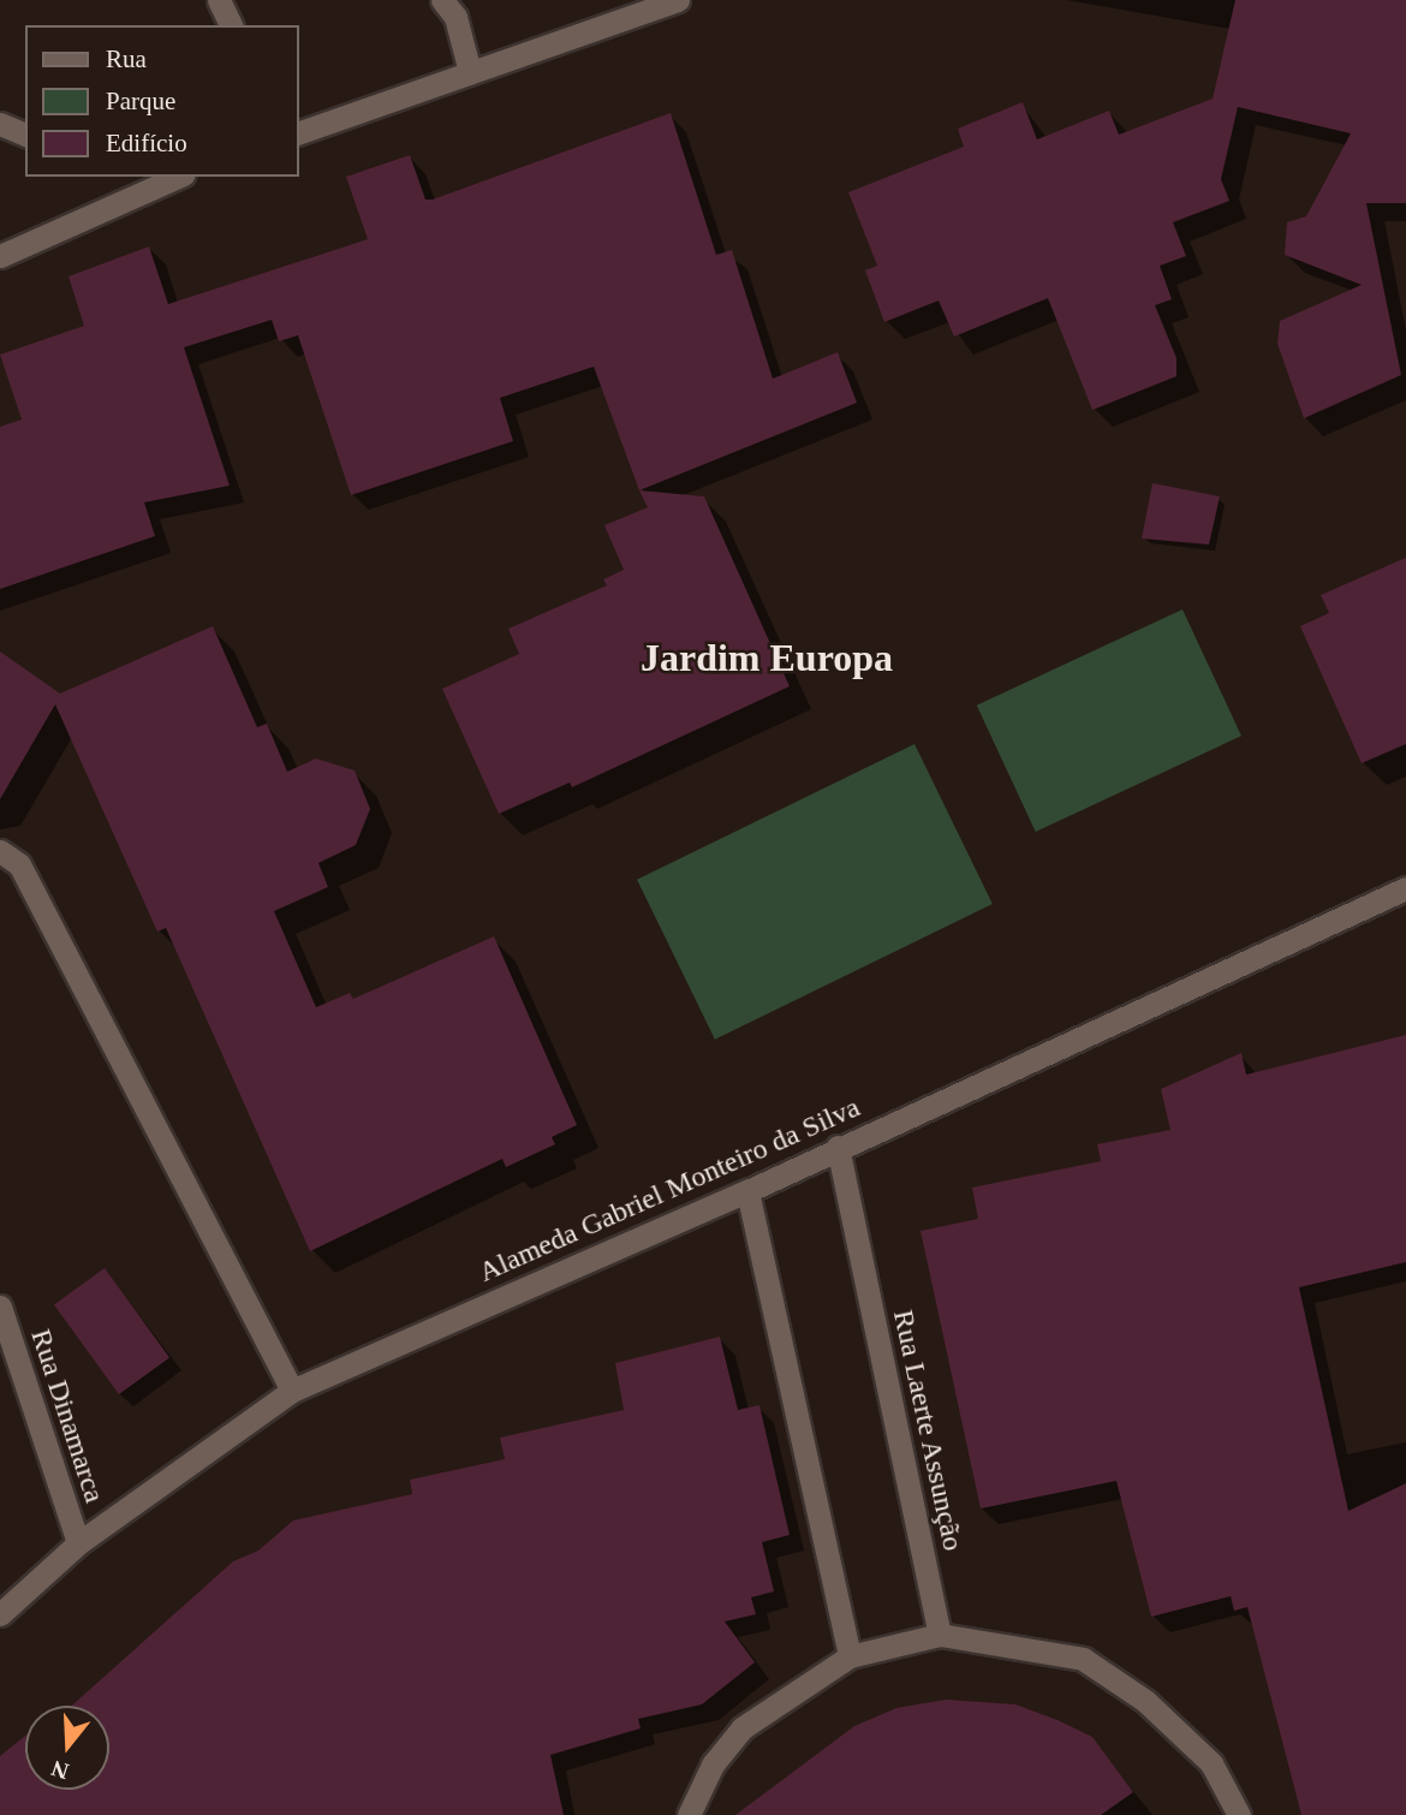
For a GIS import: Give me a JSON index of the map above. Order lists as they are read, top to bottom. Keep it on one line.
{"streets":{"street":["Alameda Gabriel Monteiro da Silva","Rua Dinamarca","Rua Laerte Assunção"]},"crossings":[["Alameda Gabriel Monteiro da Silva","Rua Dinamarca"],["Alameda Gabriel Monteiro da Silva","Rua Laerte Assunção"]],"districts":["Jardim Europa"],"legend":["Rua","Parque","Edifício"],"north":"bottom"}
